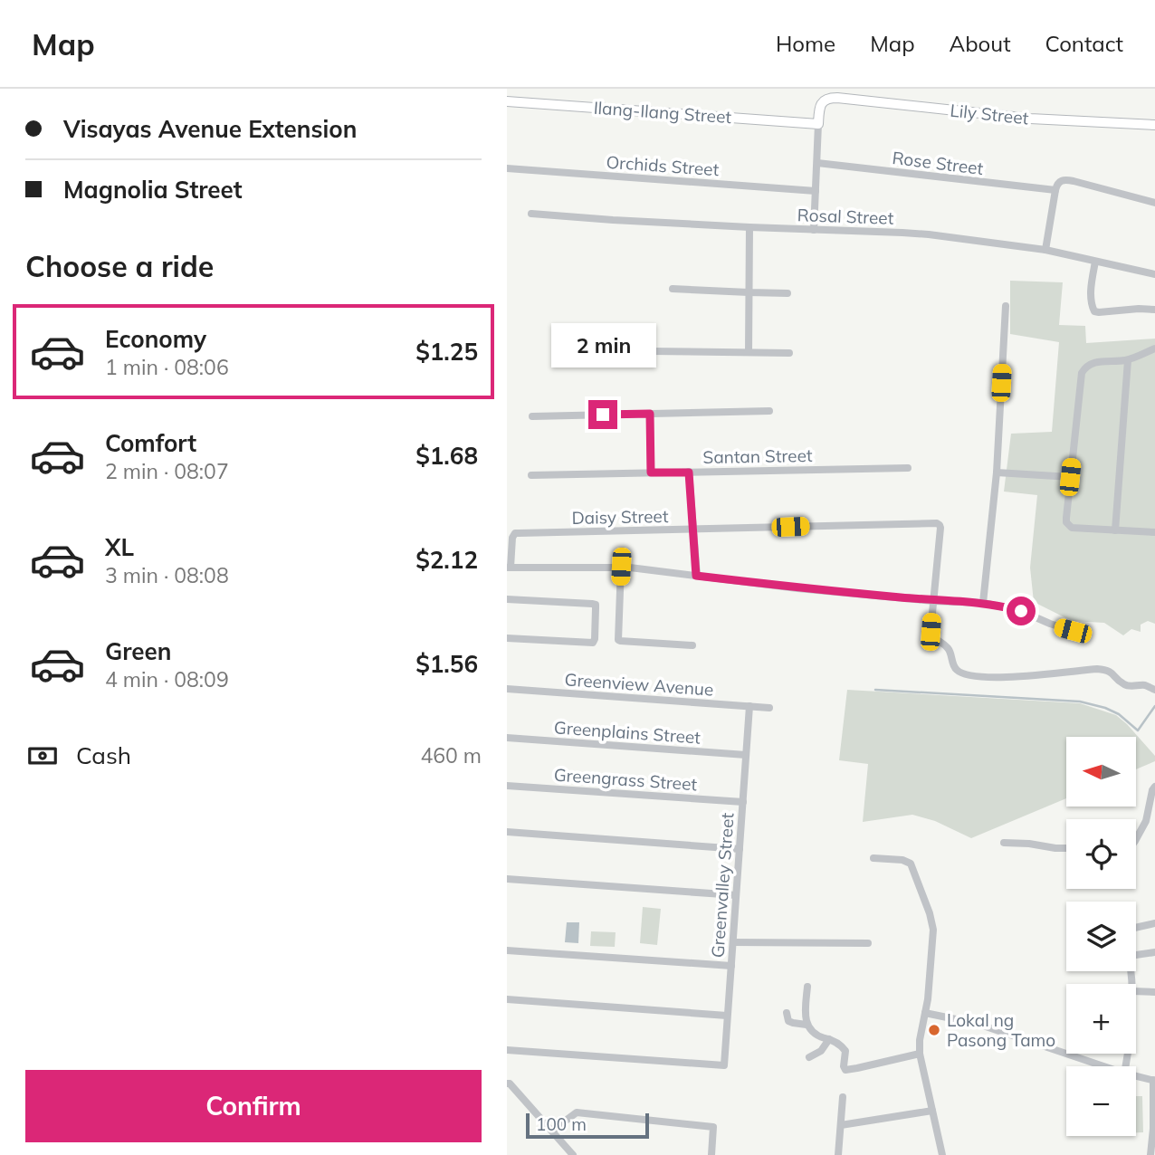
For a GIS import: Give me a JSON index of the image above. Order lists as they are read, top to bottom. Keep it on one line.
{"streets":{"street":["Ilang-Ilang Street","Lily Street","Rose Street","Orchids Street","Rosal Street","Santan Street","Daisy Street","Greenview Avenue","Greenplains Street","Greengrass Street","Greenvalley Street"]},"crossings":[["Ilang-Ilang Street","Lily Street"],["Greenview Avenue","Greenvalley Street"],["Greenplains Street","Greenvalley Street"],["Greengrass Street","Greenvalley Street"]],"places":["Lokal ng Pasong Tamo"],"scale_bar":"100 m","north":"left","page":{"header":"Map","nav":["Home","Map","About","Contact"],"banner":["Visayas Avenue Extension","Magnolia Street"],"heading":"Choose a ride","list":[{"name":"Economy","note":"1 min · 08:06","value":"$1.25"},{"name":"Comfort","note":"2 min · 08:07","value":"$1.68"},{"name":"XL","note":"3 min · 08:08","value":"$2.12"},{"name":"Green","note":"4 min · 08:09","value":"$1.56"}],"bubble":"2 min","pay":["Cash","460 m"],"map_buttons":["+","−"],"buttons":"Confirm","scale":"100 m"}}
